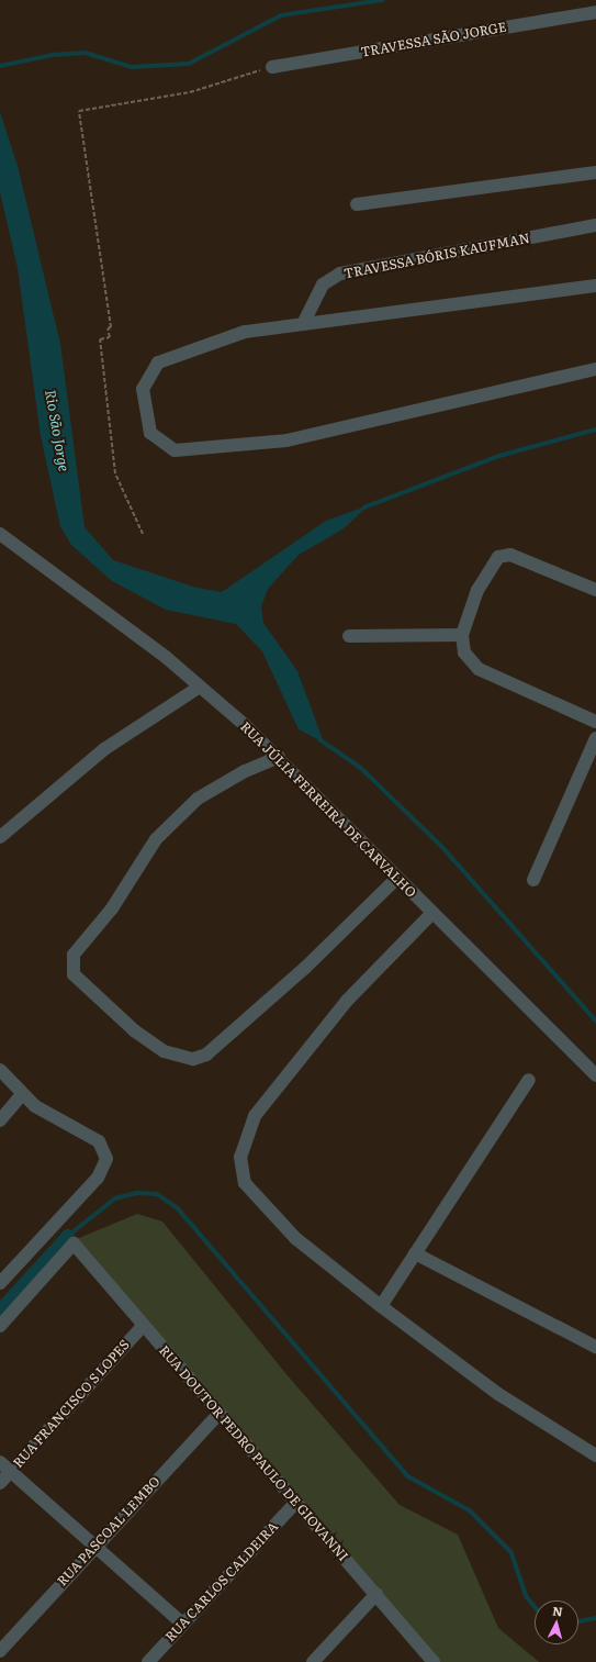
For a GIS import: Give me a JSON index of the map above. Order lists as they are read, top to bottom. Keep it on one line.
{"streets":{"street":["TRAVESSA SÃO JORGE","TRAVESSA BÓRIS KAUFMAN","RUA JÚLIA FERREIRA DE CARVALHO","RUA FRANCISCO S LOPES","RUA DOUTOR PEDRO PAULO DE GIOVANNI","RUA PASCOAL LEMBO","RUA CARLOS CALDEIRA"]},"crossings":[["RUA FRANCISCO S LOPES","RUA DOUTOR PEDRO PAULO DE GIOVANNI"],["RUA DOUTOR PEDRO PAULO DE GIOVANNI","RUA PASCOAL LEMBO"],["RUA DOUTOR PEDRO PAULO DE GIOVANNI","RUA CARLOS CALDEIRA"]],"water":["Rio São Jorge"],"north":"top"}
